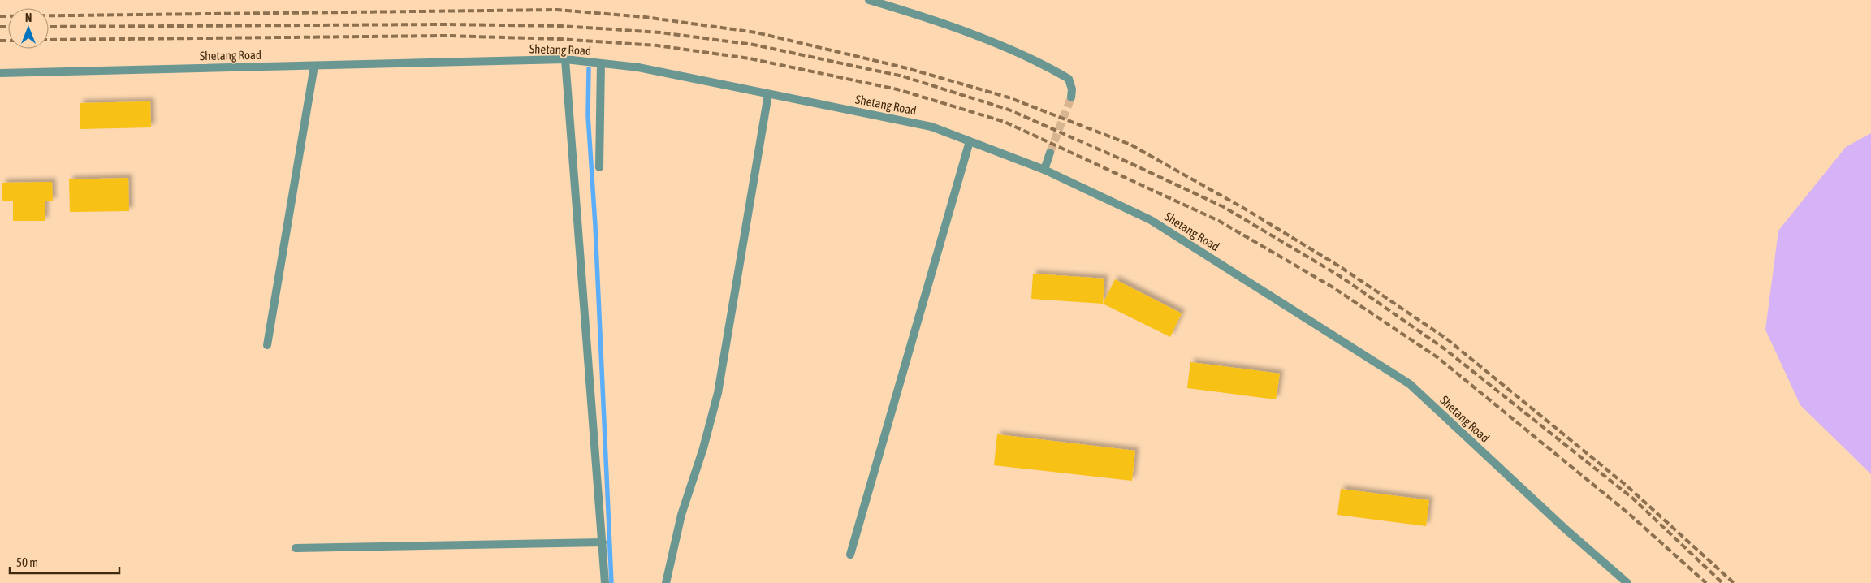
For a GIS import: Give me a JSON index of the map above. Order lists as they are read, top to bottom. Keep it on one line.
{"streets":{"street":["Shetang Road"]},"scale_bar":"50 m","north":"top"}
